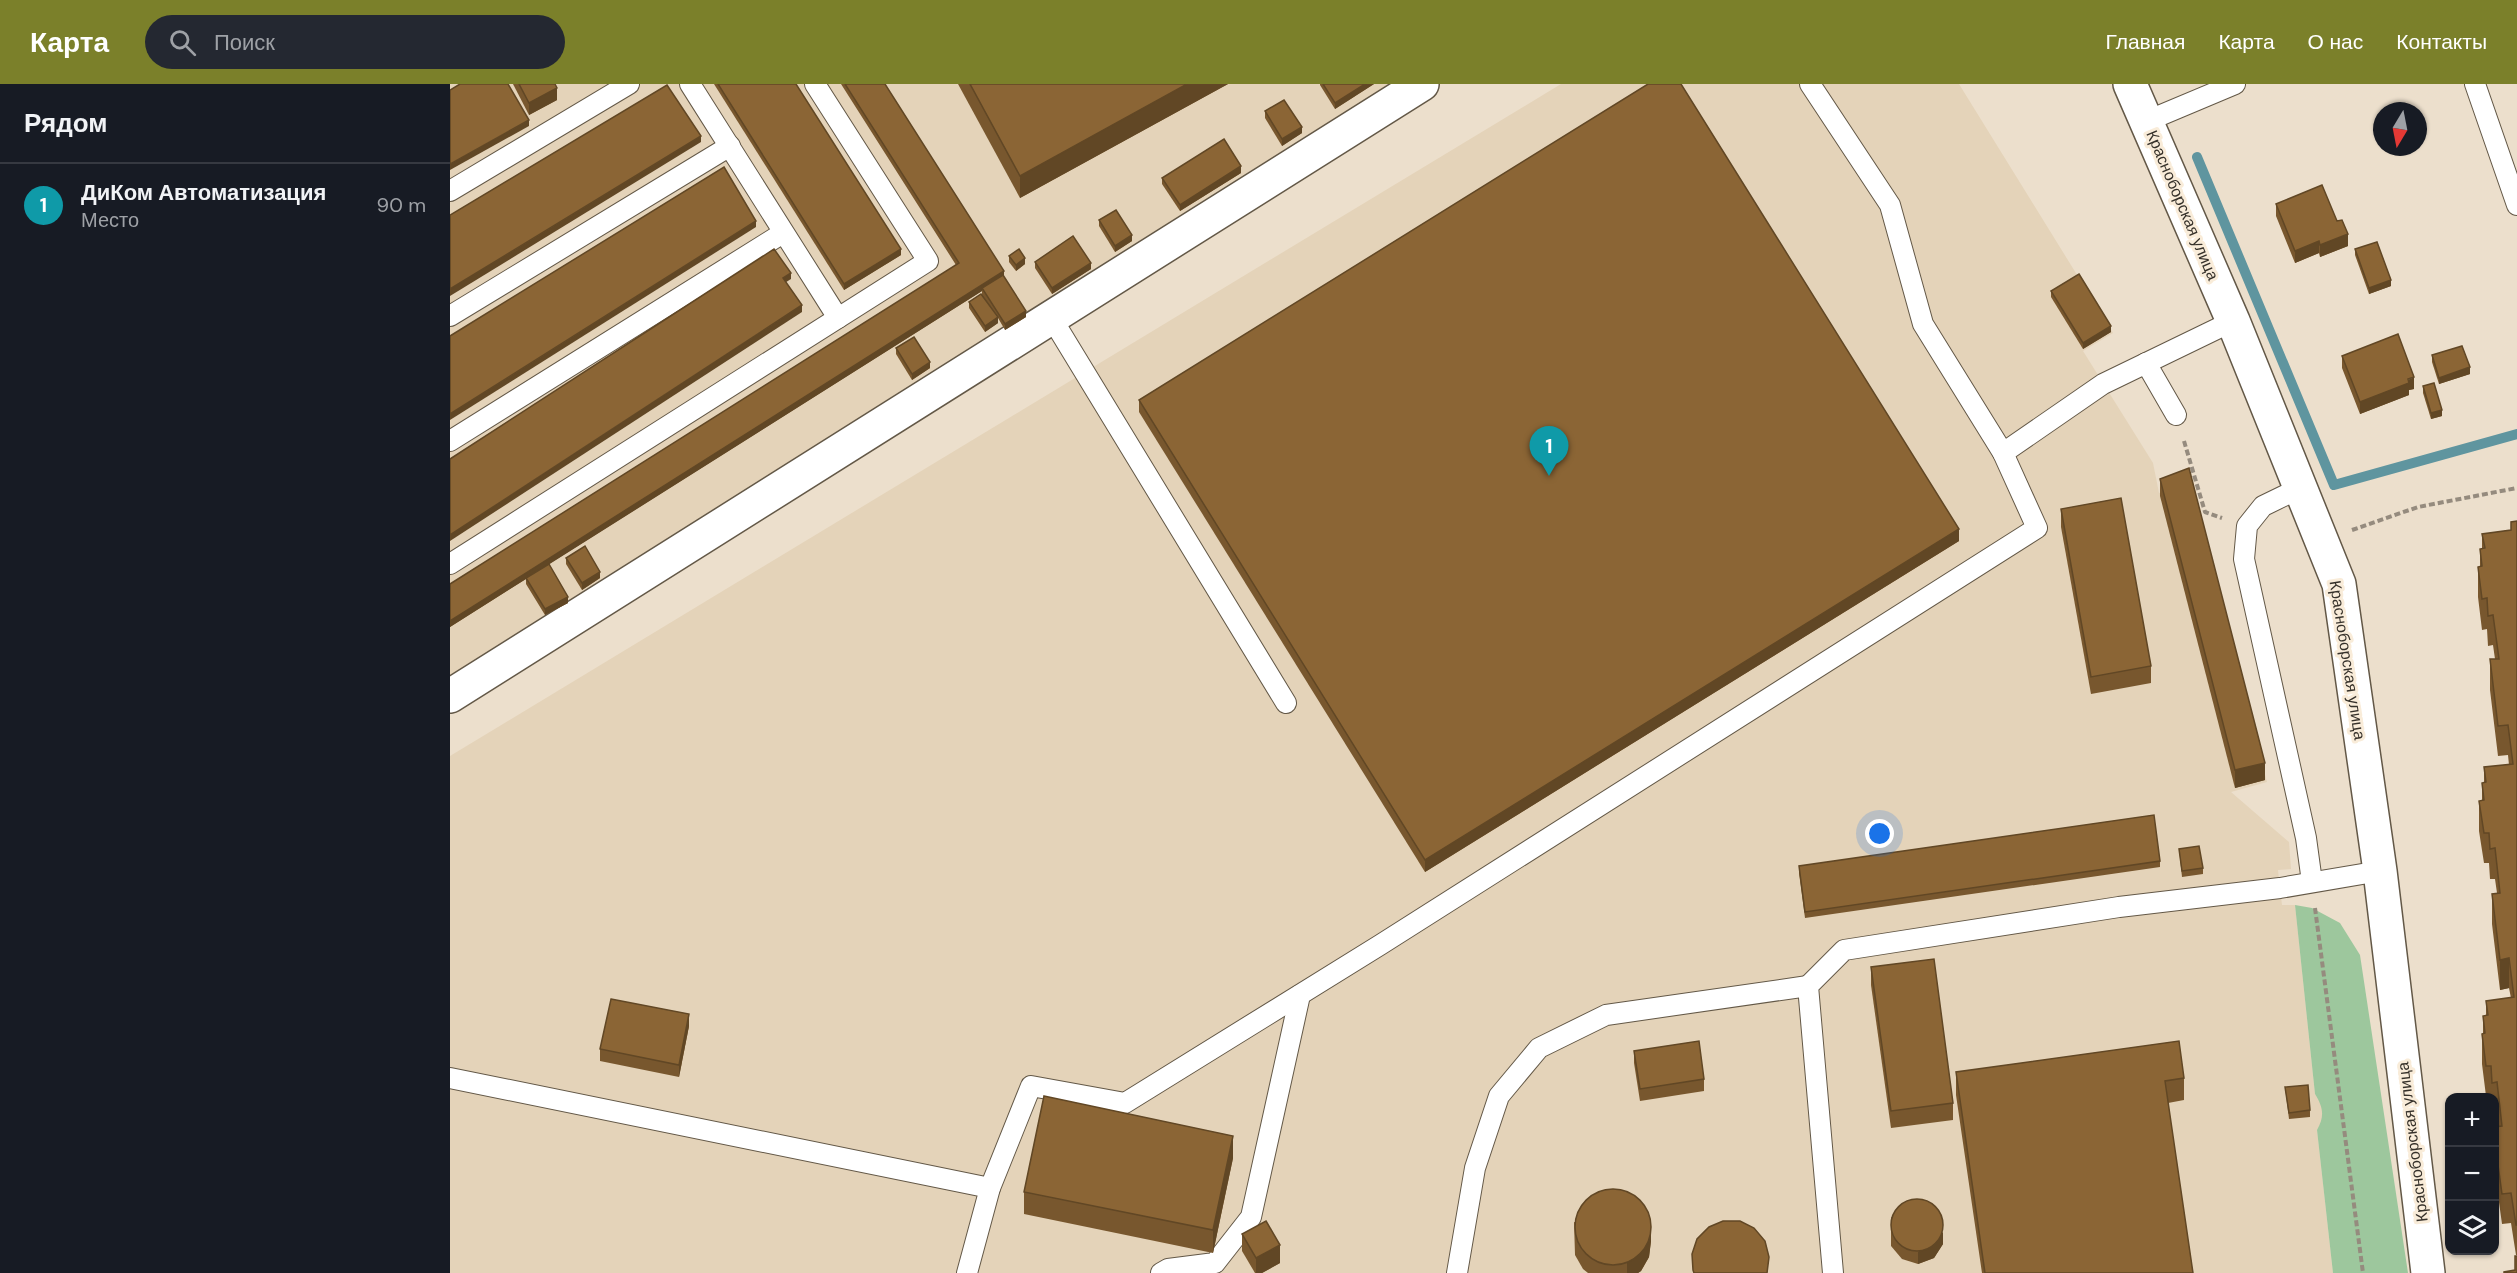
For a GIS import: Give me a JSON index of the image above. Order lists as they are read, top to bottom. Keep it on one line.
{"streets":{"street":["Красноборская улица"]},"north":"bottom","page":{"header":"Карта","search":"Поиск","nav":["Главная","Карта","О нас","Контакты"],"heading":"Рядом","list":[{"mark":"1","name":"ДиКом Автоматизация","note":"Место","value":"90 m"}],"pins":"1","map_buttons":["+","−"]}}
